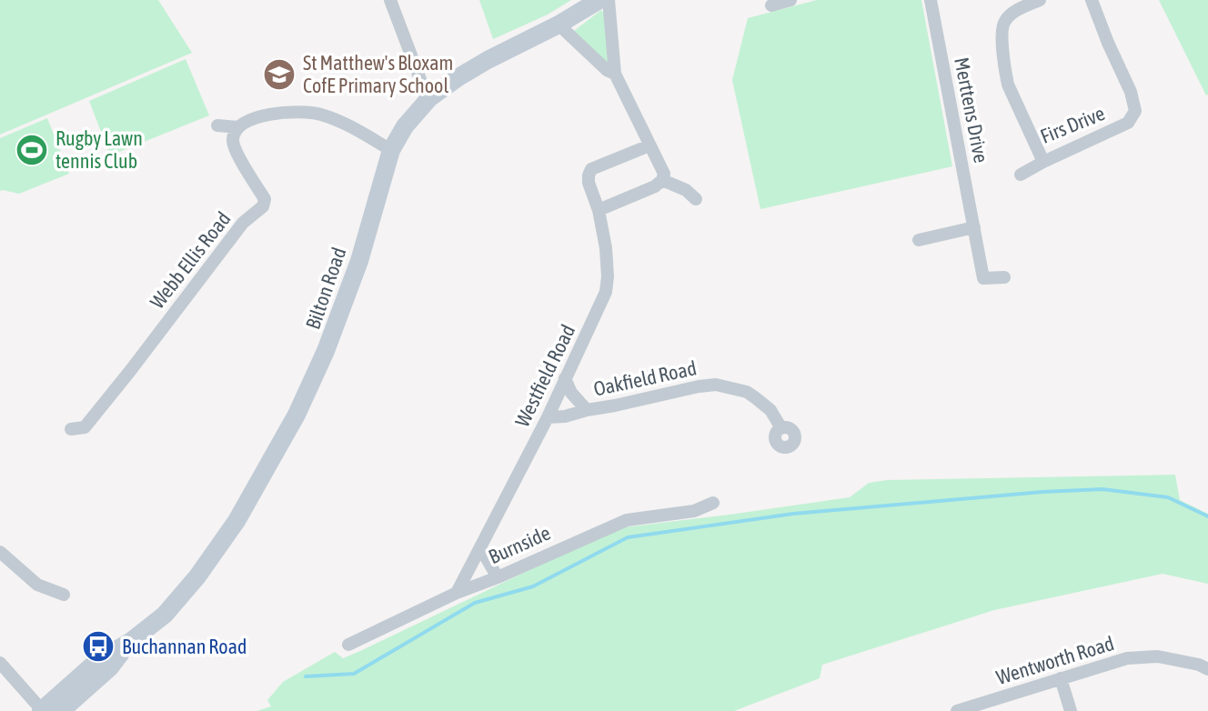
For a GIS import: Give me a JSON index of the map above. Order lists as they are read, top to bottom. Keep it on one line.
{"streets":{"main road":["Bilton Road"],"street":["Merttens Drive","Firs Drive","Webb Ellis Road","Westfield Road","Oakfield Road","Burnside","Wentworth Road"]},"crossings":[["Westfield Road","Oakfield Road"],["Westfield Road","Burnside"]],"places":{"school or university":["St Matthew's Bloxam CofE Primary School"],"sports":["Rugby Lawn tennis Club"],"bus stop":["Buchannan Road"]}}
